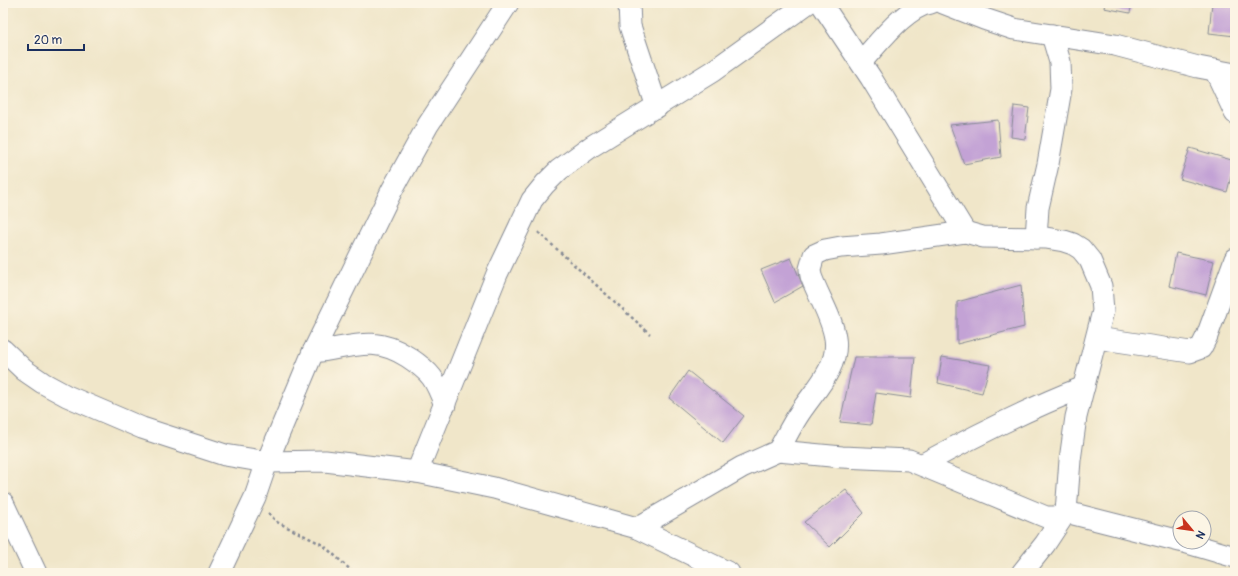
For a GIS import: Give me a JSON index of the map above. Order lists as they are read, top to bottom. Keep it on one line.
{"scale_bar":"20 m","north":"bottom right"}
